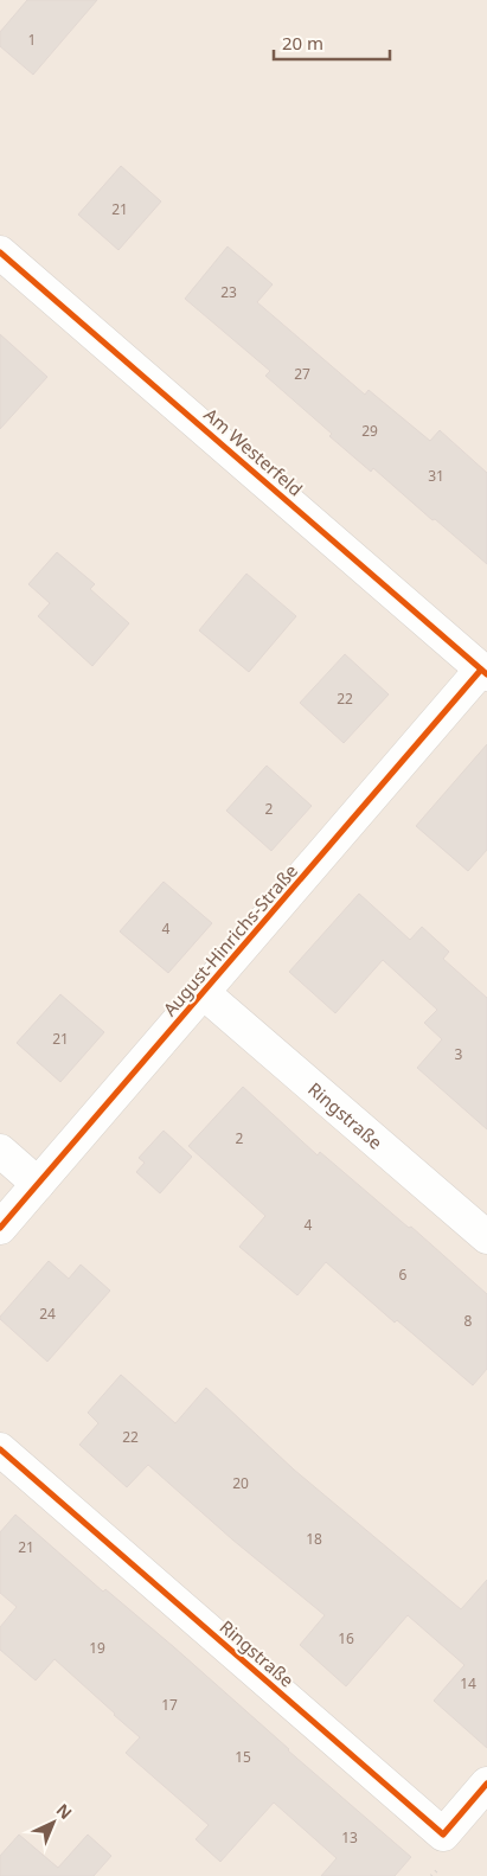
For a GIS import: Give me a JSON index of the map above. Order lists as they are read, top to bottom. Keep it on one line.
{"streets":{"street":["Am Westerfeld","August-Hinrichs-Straße","Ringstraße"]},"crossings":[["Am Westerfeld","August-Hinrichs-Straße"],["August-Hinrichs-Straße","Ringstraße"]],"house_numbers":["1","21","23","27","29","31","22","2","4","21","3","2","4","6","24","8","22","20","18","21","16","19","14","17","15","13"],"scale_bar":"20 m","north":"top right"}
